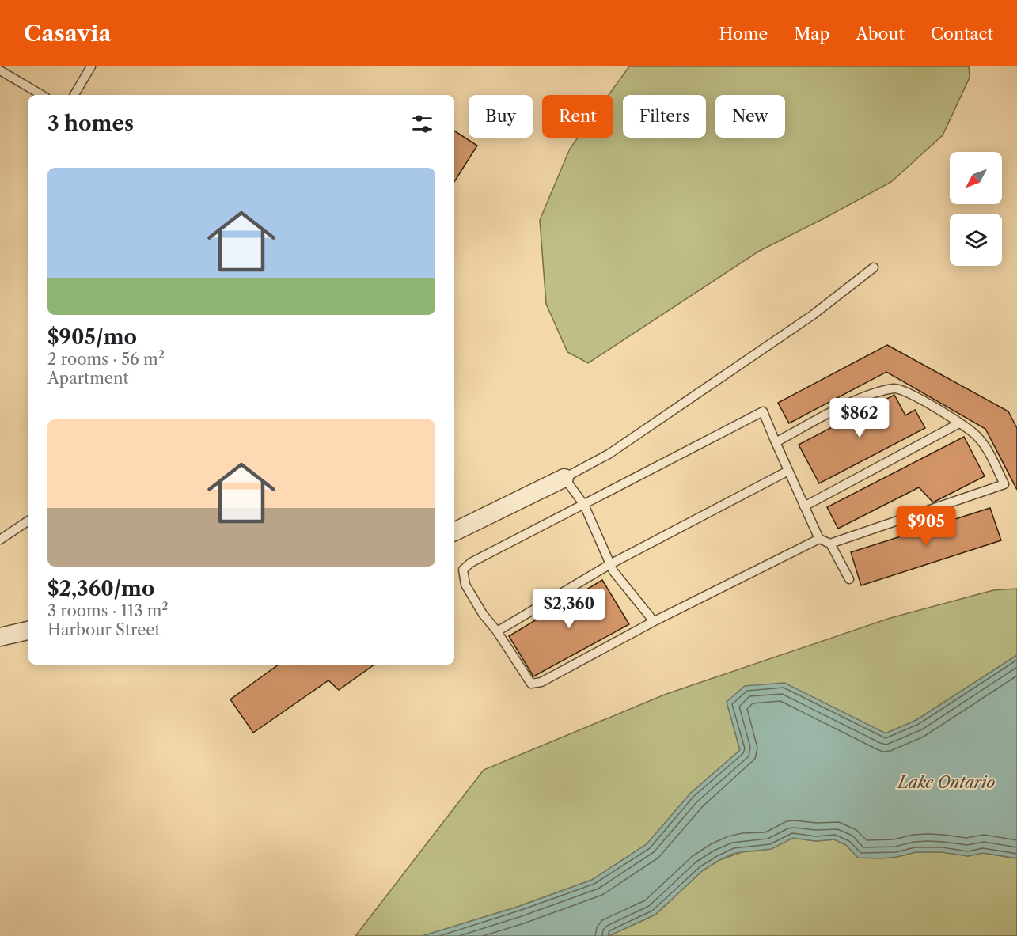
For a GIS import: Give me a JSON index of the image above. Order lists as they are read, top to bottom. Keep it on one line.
{"water":["Lake Ontario"],"north":"bottom left","page":{"header":"Casavia","nav":["Home","Map","About","Contact"],"chip":["Buy","Rent","Filters","New"],"heading":"3 homes","list":[{"name":"$905/mo","note":"2 rooms · 56 m² · Apartment"},{"name":"$2,360/mo","note":"3 rooms · 113 m² · Harbour Street"}],"price":["$862","$905","$2,360"]}}
